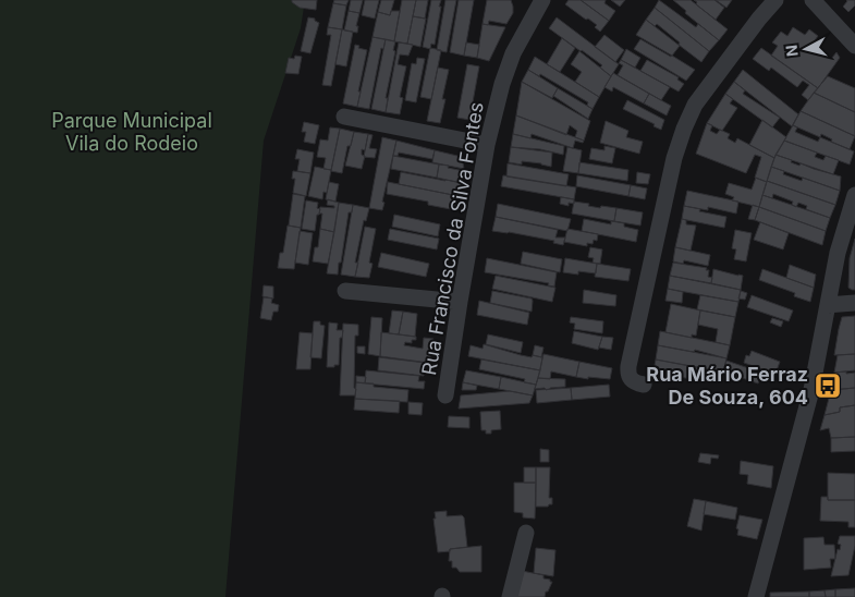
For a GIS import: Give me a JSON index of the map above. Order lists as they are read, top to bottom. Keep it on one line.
{"streets":{"street":["Rua Francisco da Silva Fontes"]},"parks":["Parque Municipal Vila do Rodeio"],"places":{"bus stop":["Rua Mário Ferraz De Souza, 604"]},"north":"left"}
